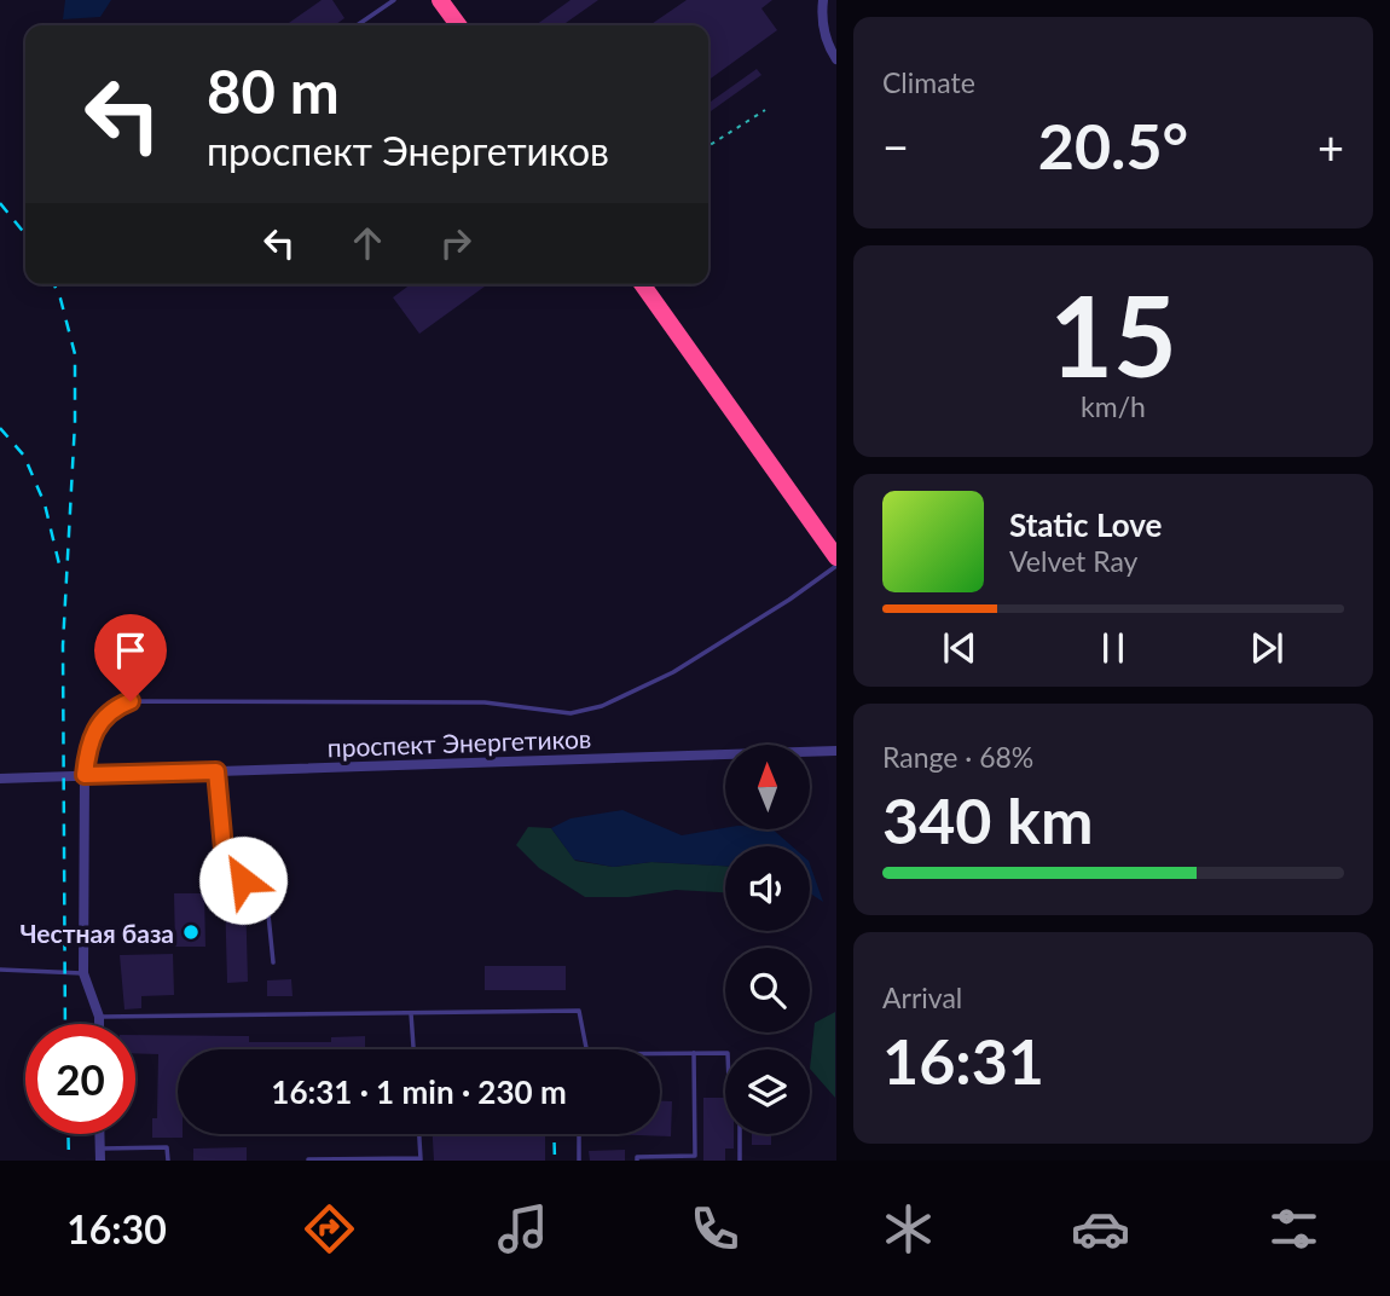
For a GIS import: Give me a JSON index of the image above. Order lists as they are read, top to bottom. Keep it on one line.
{"streets":{"street":["проспект Энергетиков"]},"places":["Честная база"],"north":"top","page":{"tile":["Climate",["15","km/h"],["Range · 68%","340 km"],["Arrival","16:31"]],"turn":["80 m","проспект Энергетиков"],"heat":["−","20.5°","+"],"song":["Static Love","Velvet Ray"],"limit":"20","trip":"16:31 · 1 min · 230 m","tabs":"16:30"}}
